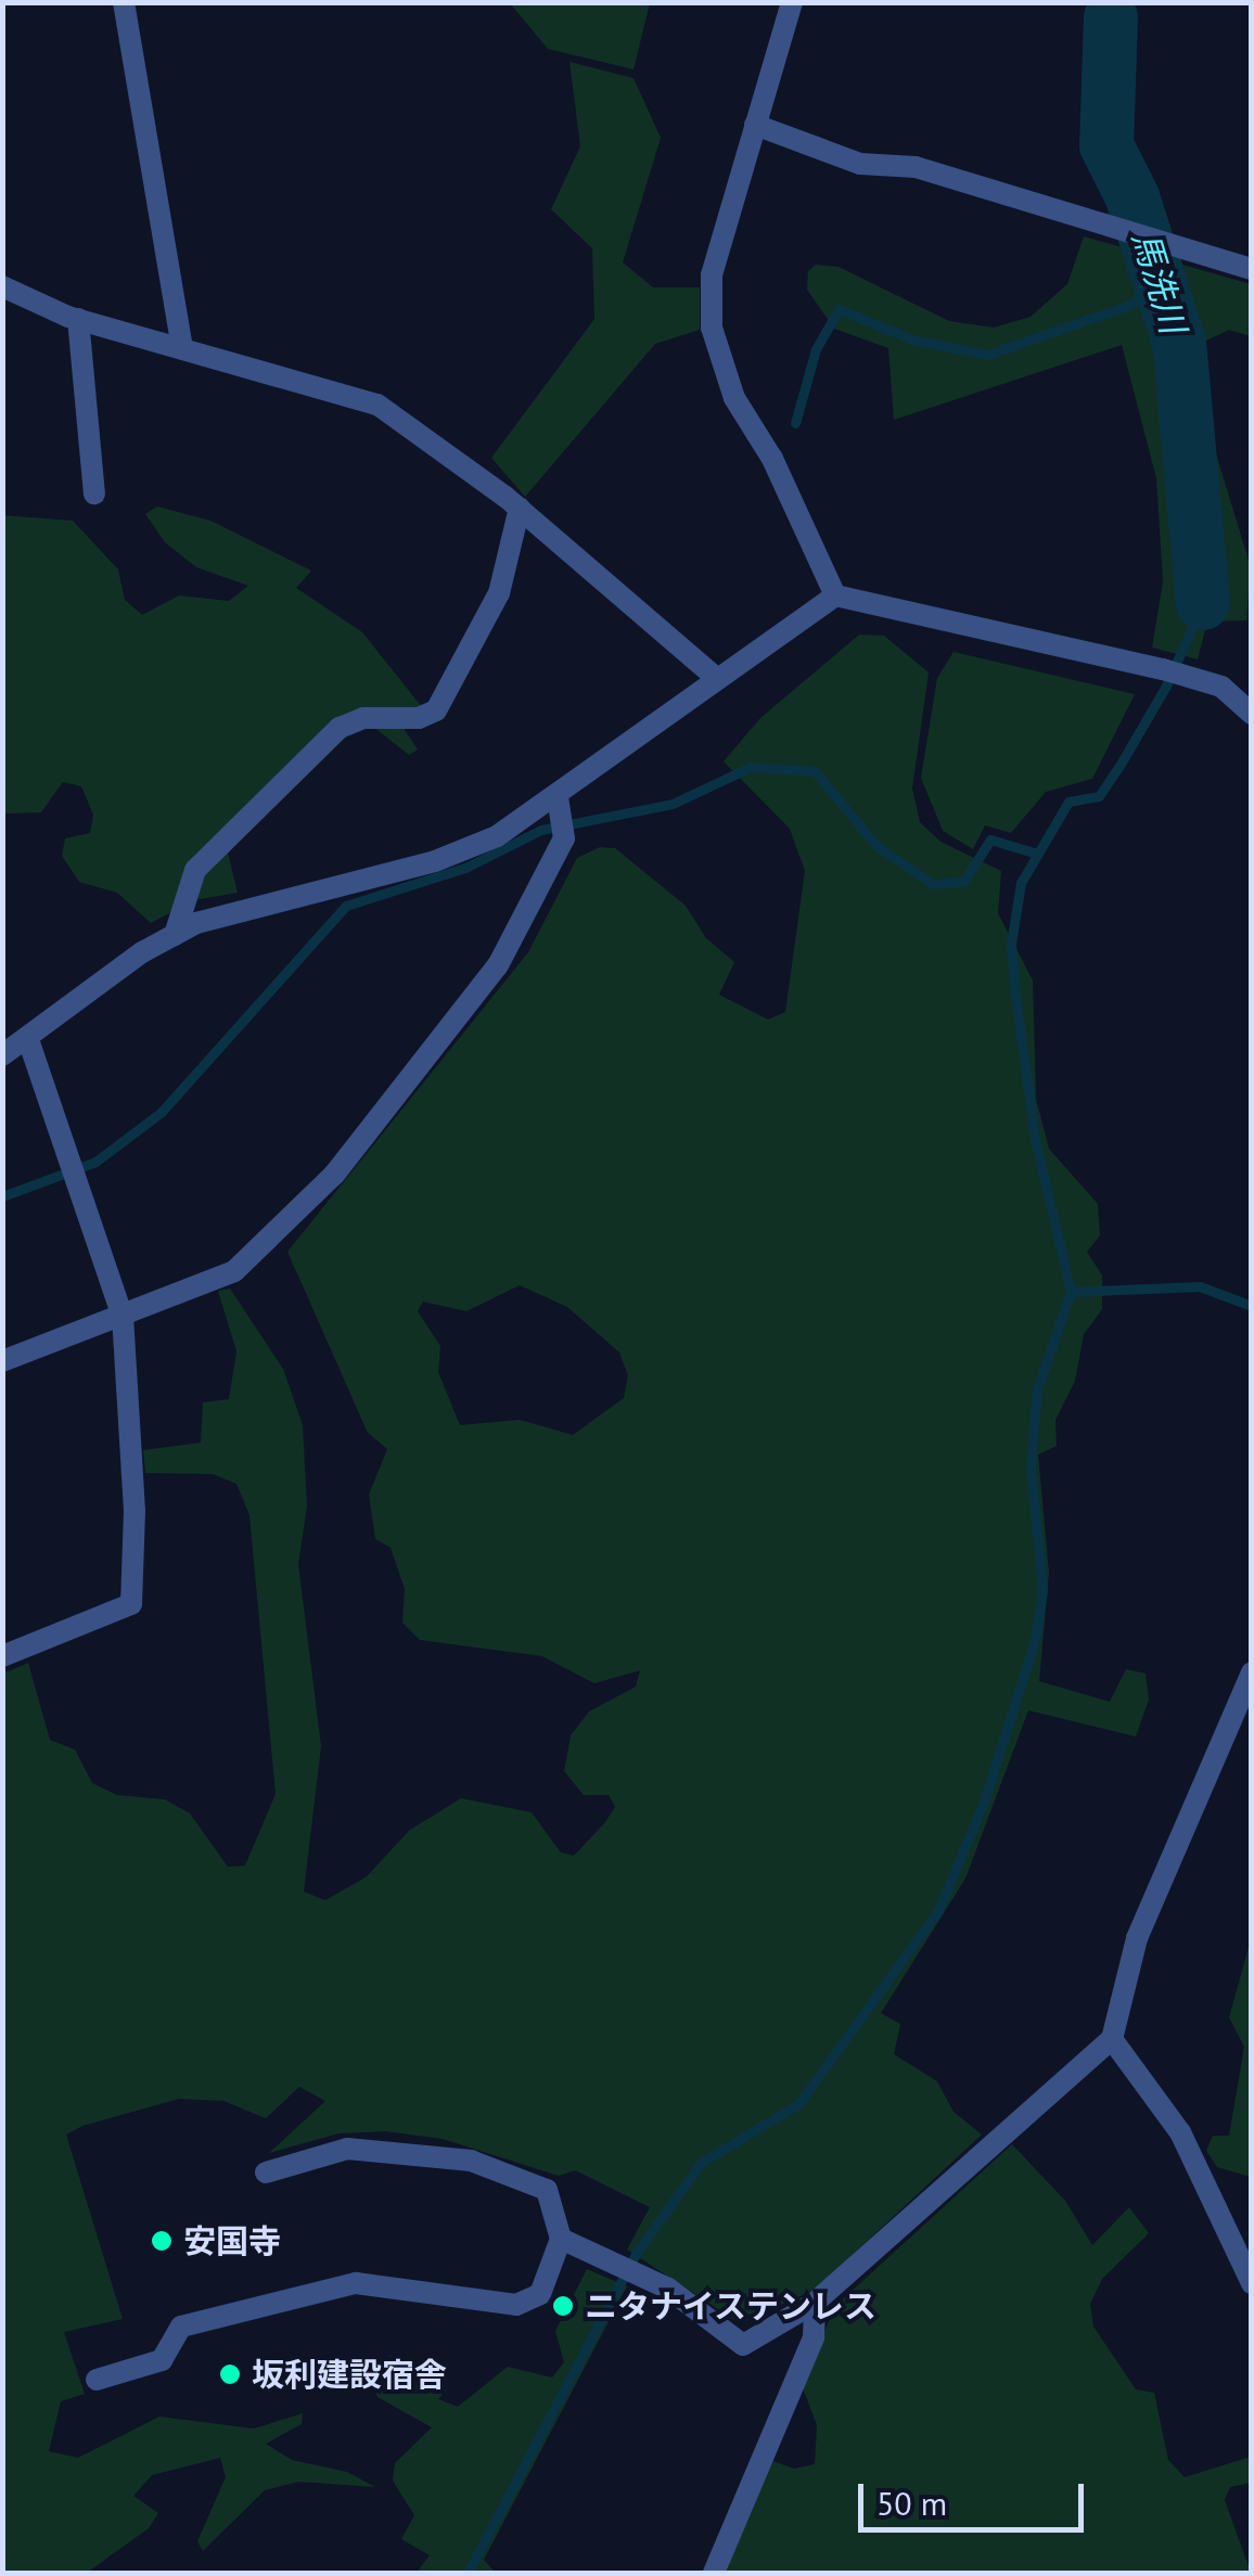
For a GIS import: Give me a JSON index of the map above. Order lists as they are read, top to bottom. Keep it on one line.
{"water":["馬洗川"],"places":["安国寺","ニタナイステンレス","坂利建設宿舎"],"scale_bar":"50 m"}
